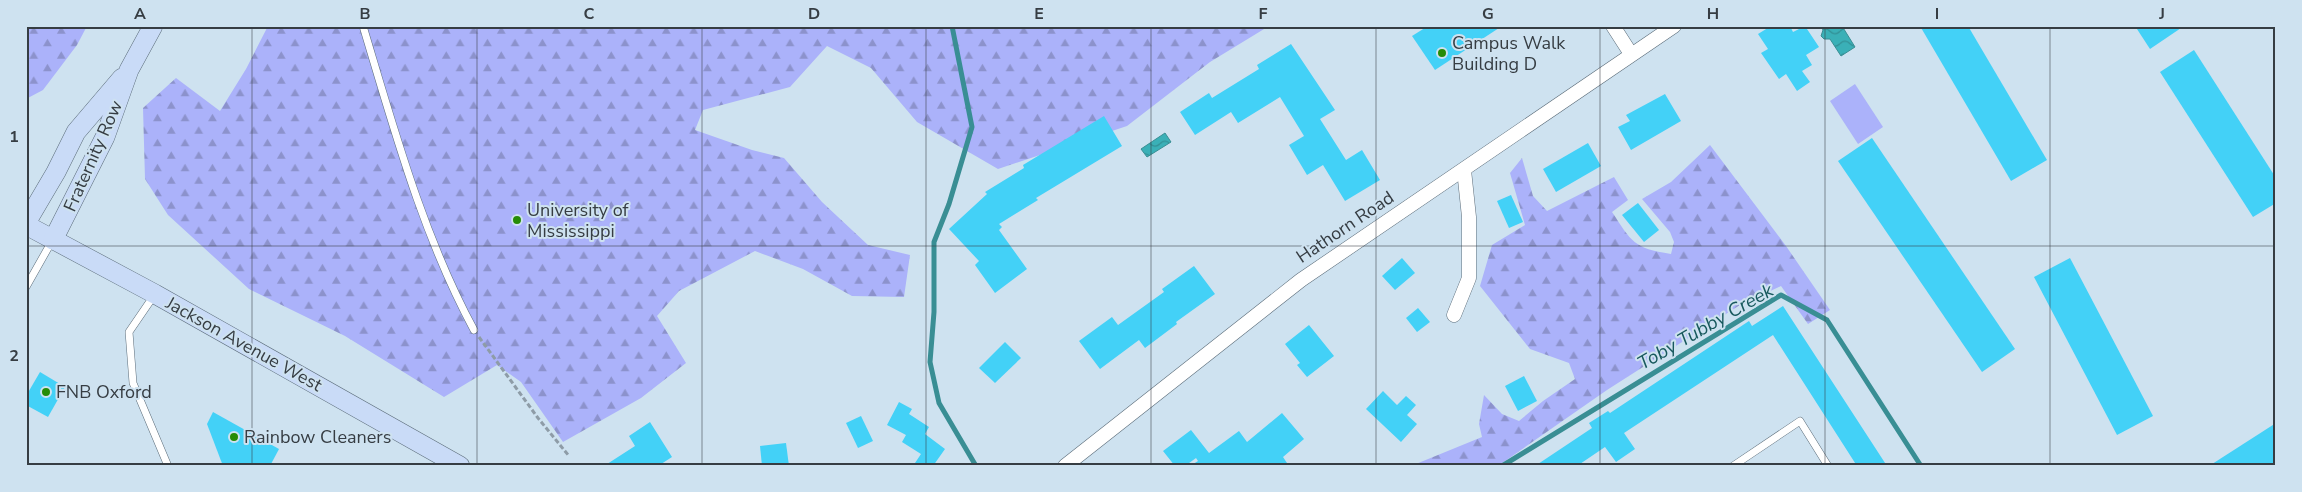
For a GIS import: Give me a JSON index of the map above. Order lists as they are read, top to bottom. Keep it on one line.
{"streets":{"main road":["Fraternity Row","Jackson Avenue West"],"street":["Hathorn Road"]},"crossings":[["Fraternity Row","Jackson Avenue West"]],"water":["Toby Tubby Creek"],"places":["Campus Walk Building D","University of Mississippi","FNB Oxford","Rainbow Cleaners"],"grid":{"columns":["A","B","C","D","E","F","G","H","I","J"],"rows":["1","2"]}}
